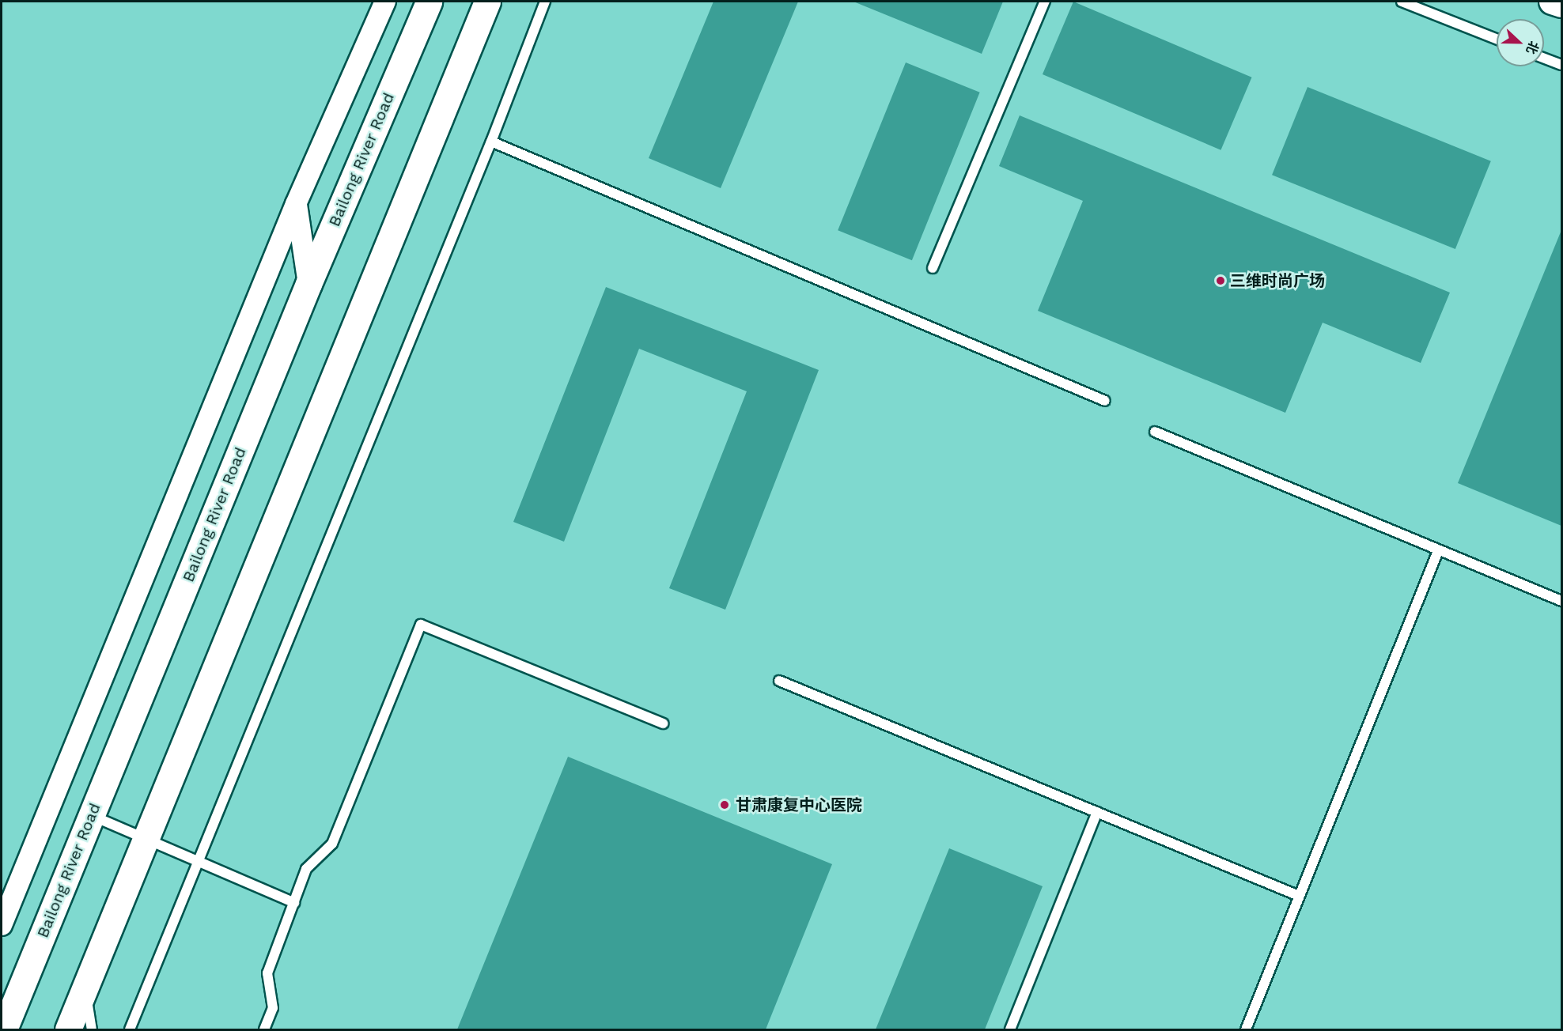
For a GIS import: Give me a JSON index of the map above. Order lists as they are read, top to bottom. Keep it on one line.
{"streets":{"main road":["Bailong River Road"]},"places":["三维时尚广场","甘肃康复中心医院"],"north":"right"}
